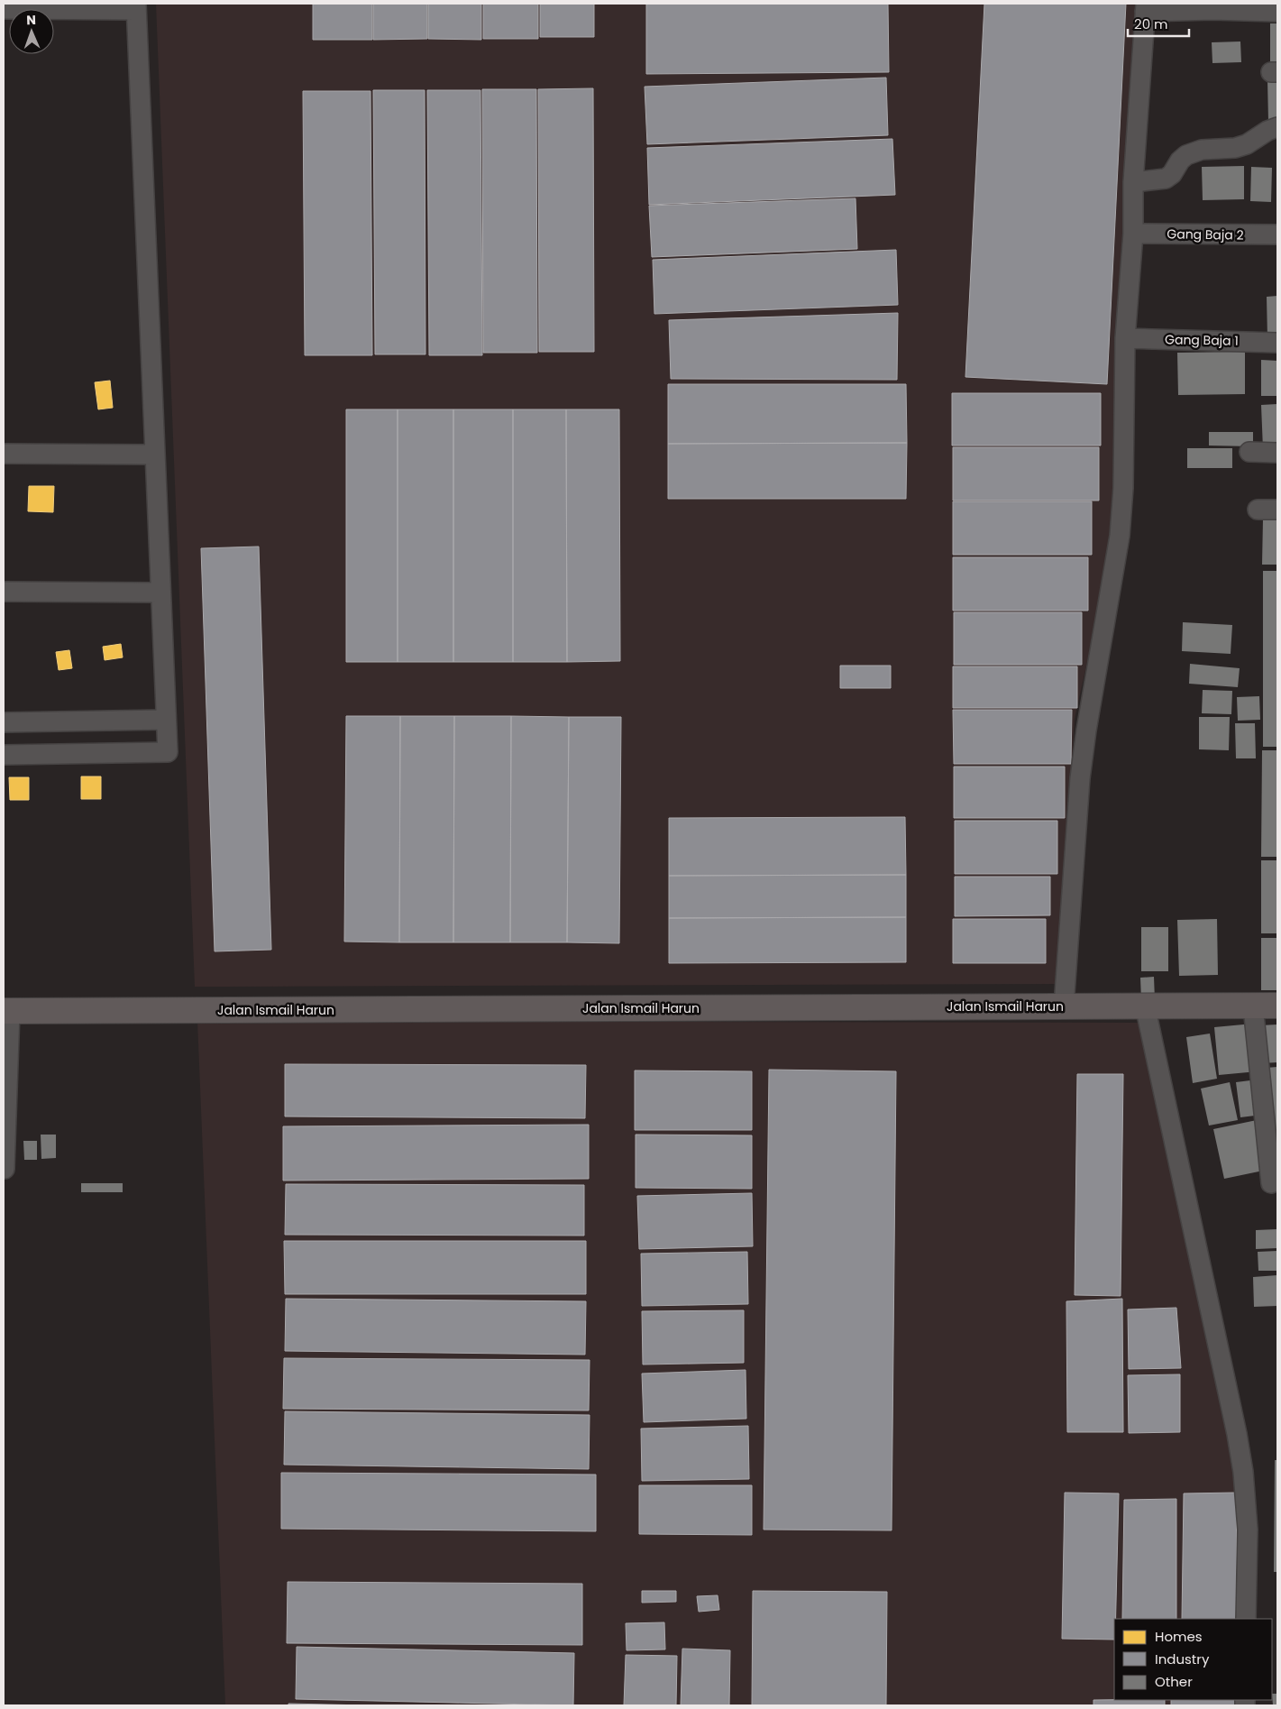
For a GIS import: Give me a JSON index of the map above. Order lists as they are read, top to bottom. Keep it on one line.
{"streets":{"street":["Gang Baja 2","Gang Baja 1","Jalan Ismail Harun"]},"legend":["Homes","Industry","Other"],"scale_bar":"20 m","north":"top"}
